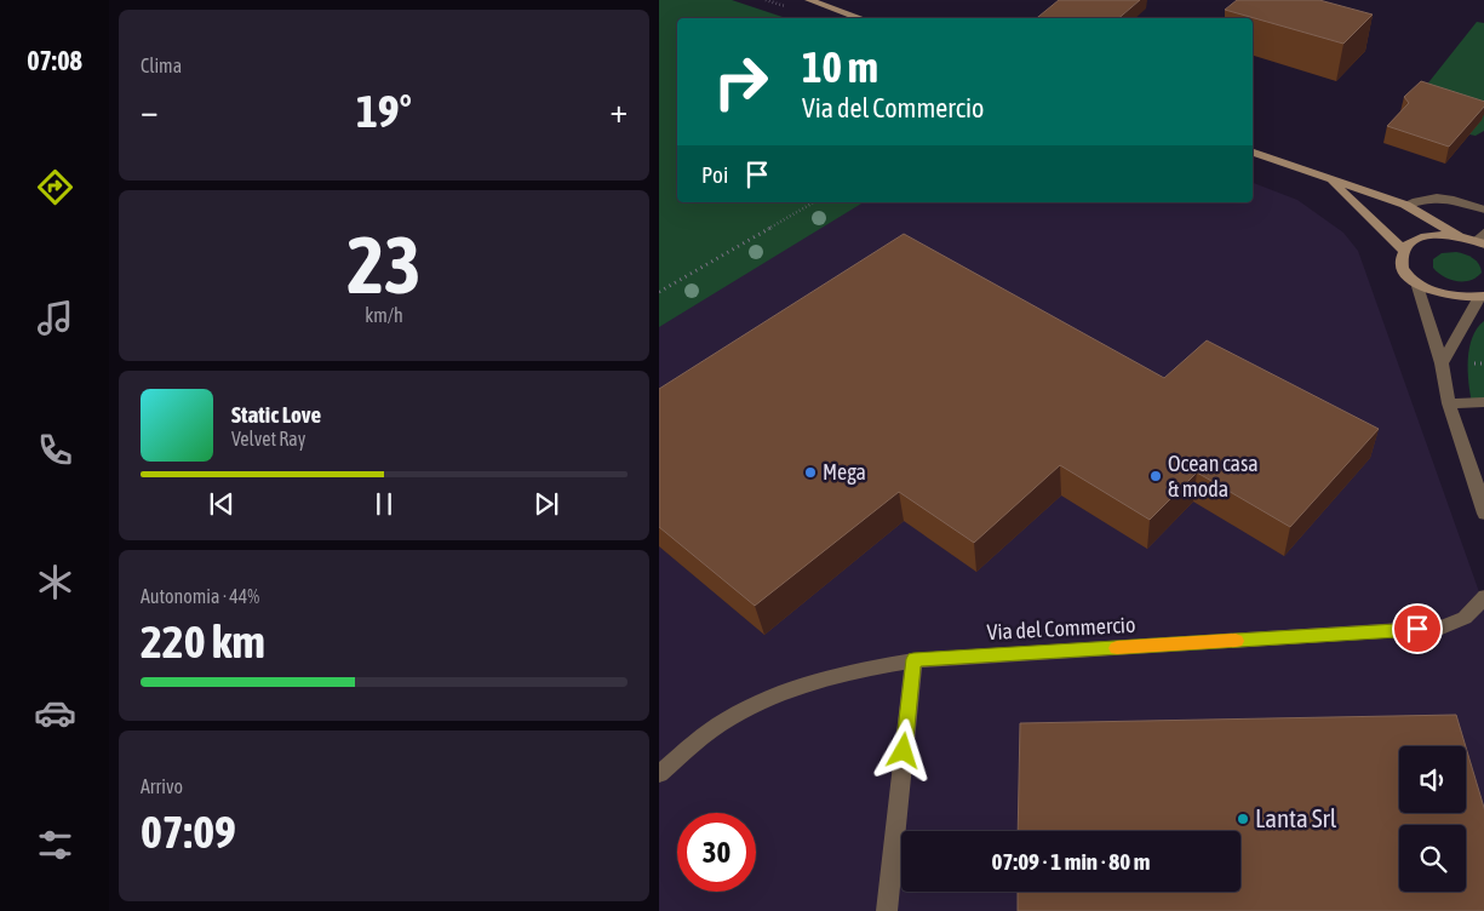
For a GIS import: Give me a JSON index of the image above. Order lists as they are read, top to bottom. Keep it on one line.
{"streets":{"street":["Via del Commercio"]},"places":["Mega","Ocean casa & moda","Lanta Srl"],"page":{"tabs":"07:08","tile":["Clima",["23","km/h"],["Autonomia · 44%","220 km"],["Arrivo","07:09"]],"turn":["10 m","Via del Commercio"],"heat":["−","19°","+"],"then":"Poi","song":["Static Love","Velvet Ray"],"limit":"30","trip":"07:09 · 1 min · 80 m"}}
